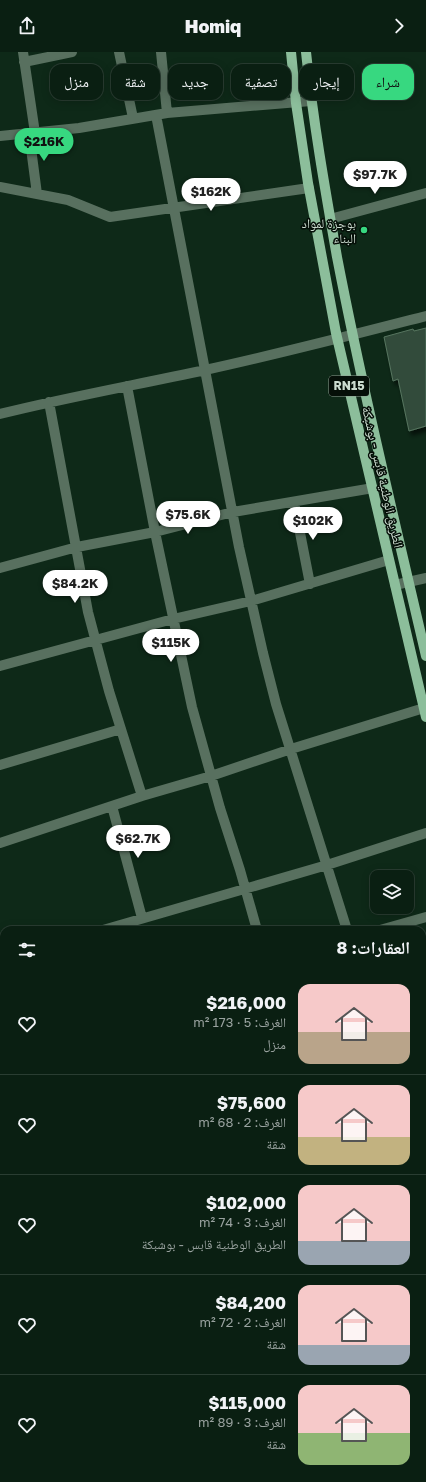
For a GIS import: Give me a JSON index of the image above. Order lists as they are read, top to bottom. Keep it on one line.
{"streets":{"main road":["RN15","الطريق الوطنية قابس - بوشبكة"]},"places":["بوجزة لمواد البناء"],"page":{"header":"Homiq","chip":["شراء","إيجار","تصفية","جديد","شقة","منزل"],"price":["$216K","$97.7K","$162K","$75.6K","$102K","$84.2K","$115K","$62.7K"],"heading":"العقارات: 8","list":[{"name":"$216,000","note":"الغرف: 5 · 173 m² · منزل"},{"name":"$75,600","note":"الغرف: 2 · 68 m² · شقة"},{"name":"$102,000","note":"الغرف: 3 · 74 m² · الطريق الوطنية قابس - بوشبكة"},{"name":"$84,200","note":"الغرف: 2 · 72 m² · شقة"},{"name":"$115,000","note":"الغرف: 3 · 89 m² · شقة"}]}}
